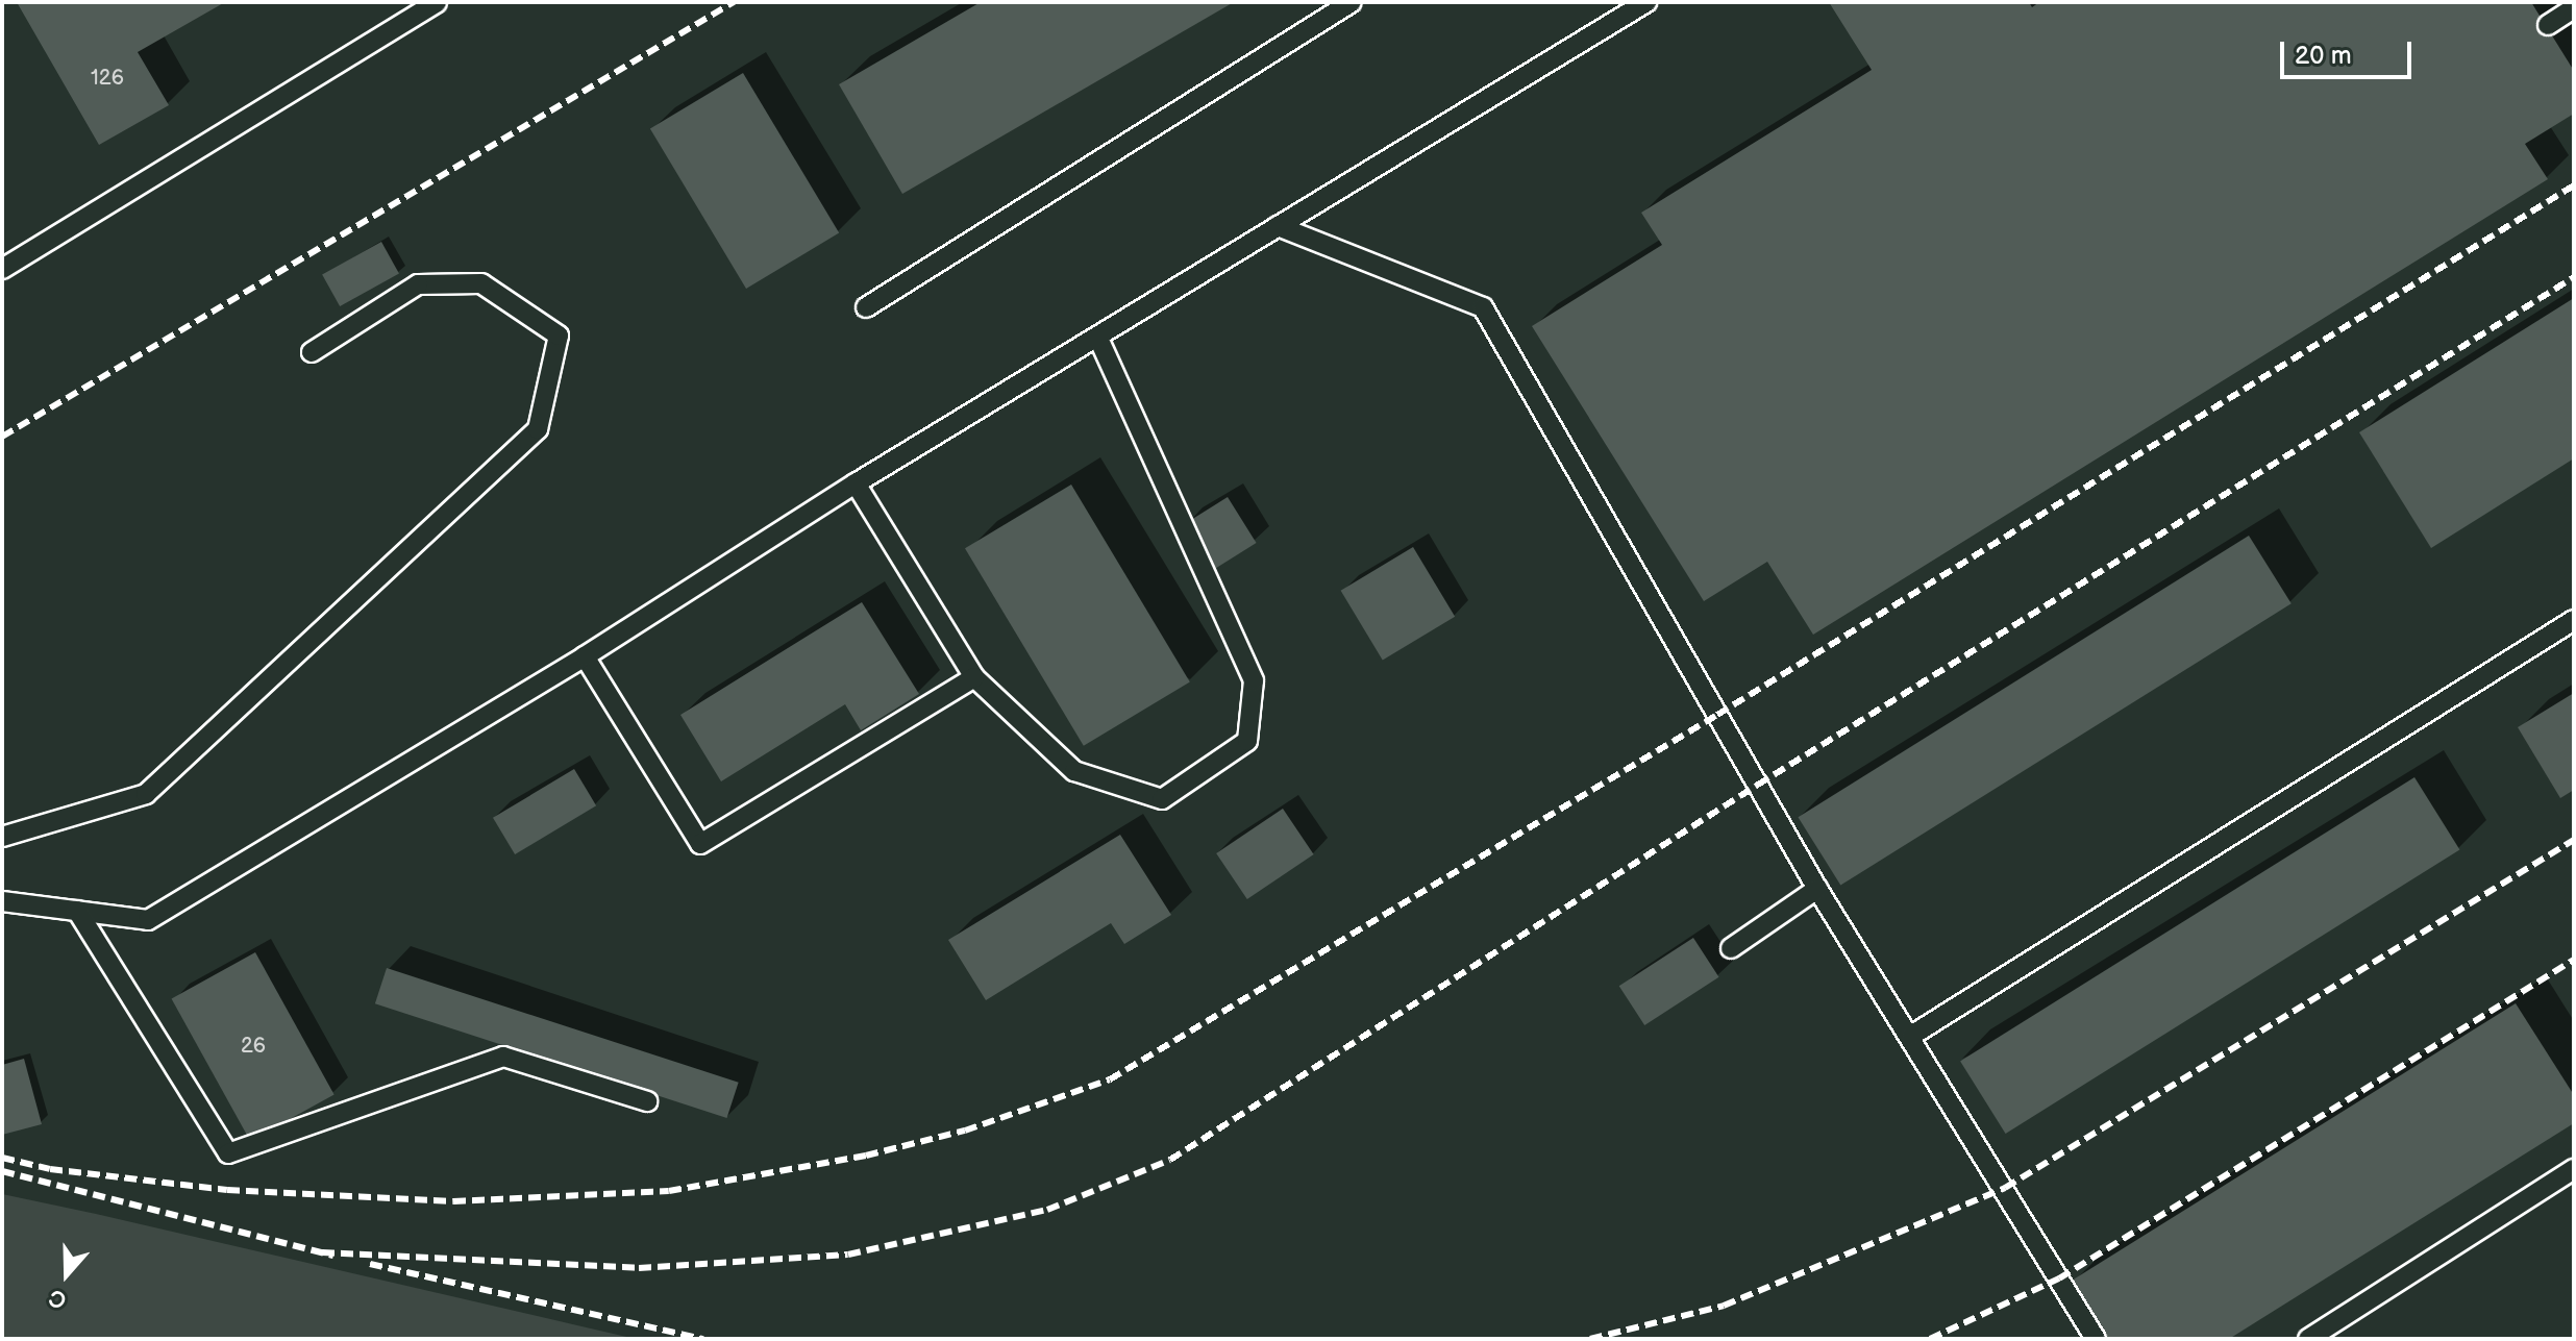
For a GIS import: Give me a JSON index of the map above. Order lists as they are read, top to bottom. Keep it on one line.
{"house_numbers":["126","26"],"scale_bar":"20 m","north":"bottom"}
